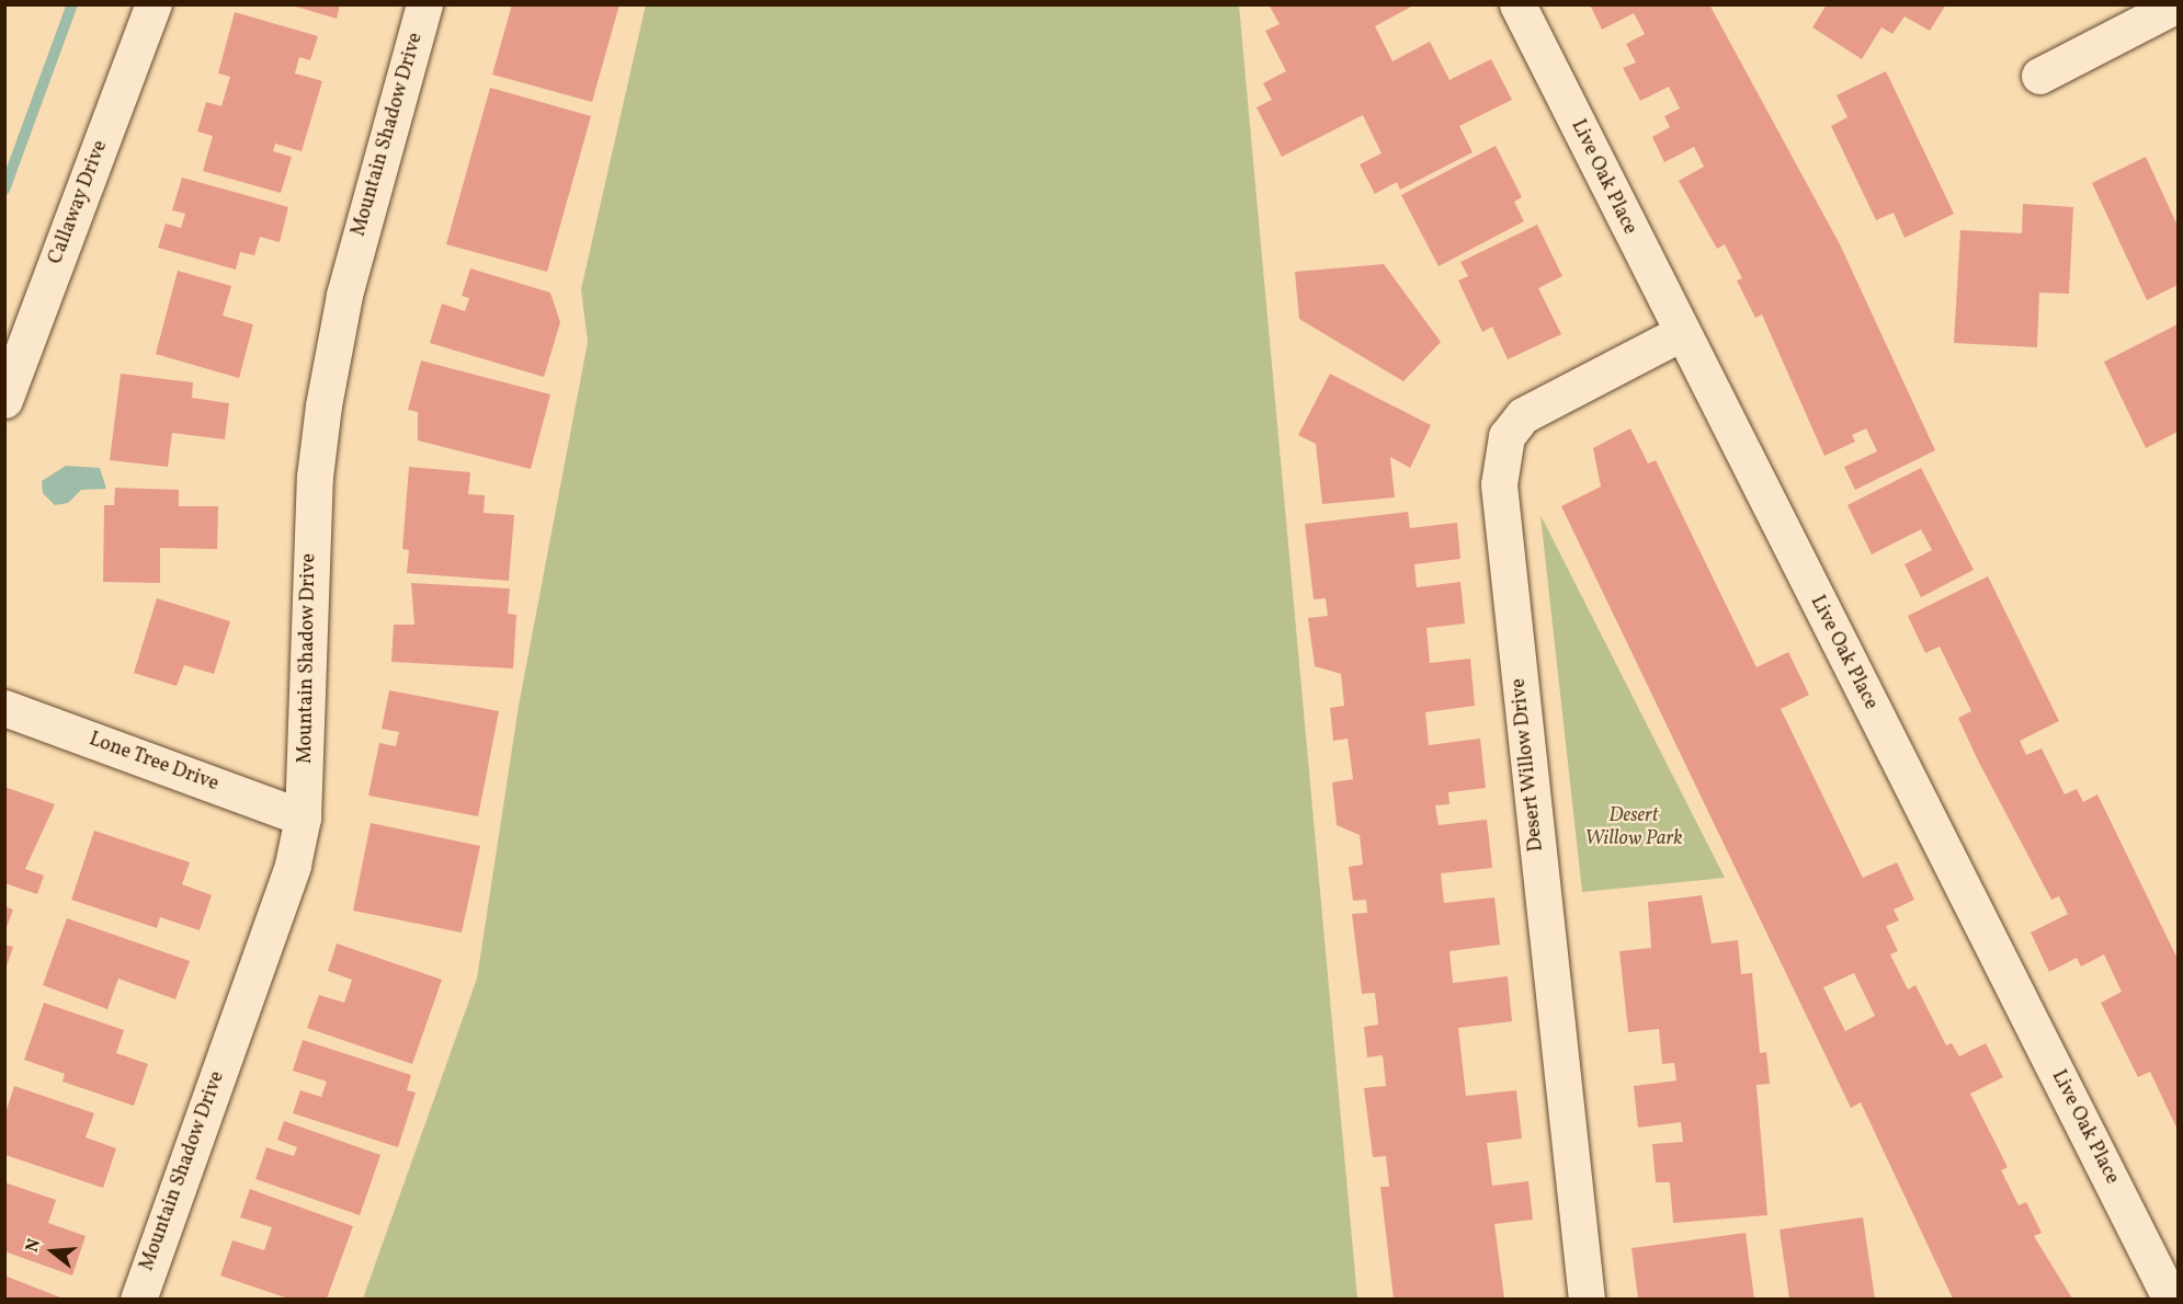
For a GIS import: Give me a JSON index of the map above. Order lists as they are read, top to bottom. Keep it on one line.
{"streets":{"street":["Mountain Shadow Drive","Live Oak Place","Callaway Drive","Lone Tree Drive","Desert Willow Drive"]},"crossings":[["Mountain Shadow Drive","Lone Tree Drive"],["Live Oak Place","Desert Willow Drive"]],"parks":["Desert Willow Park"],"north":"left"}
